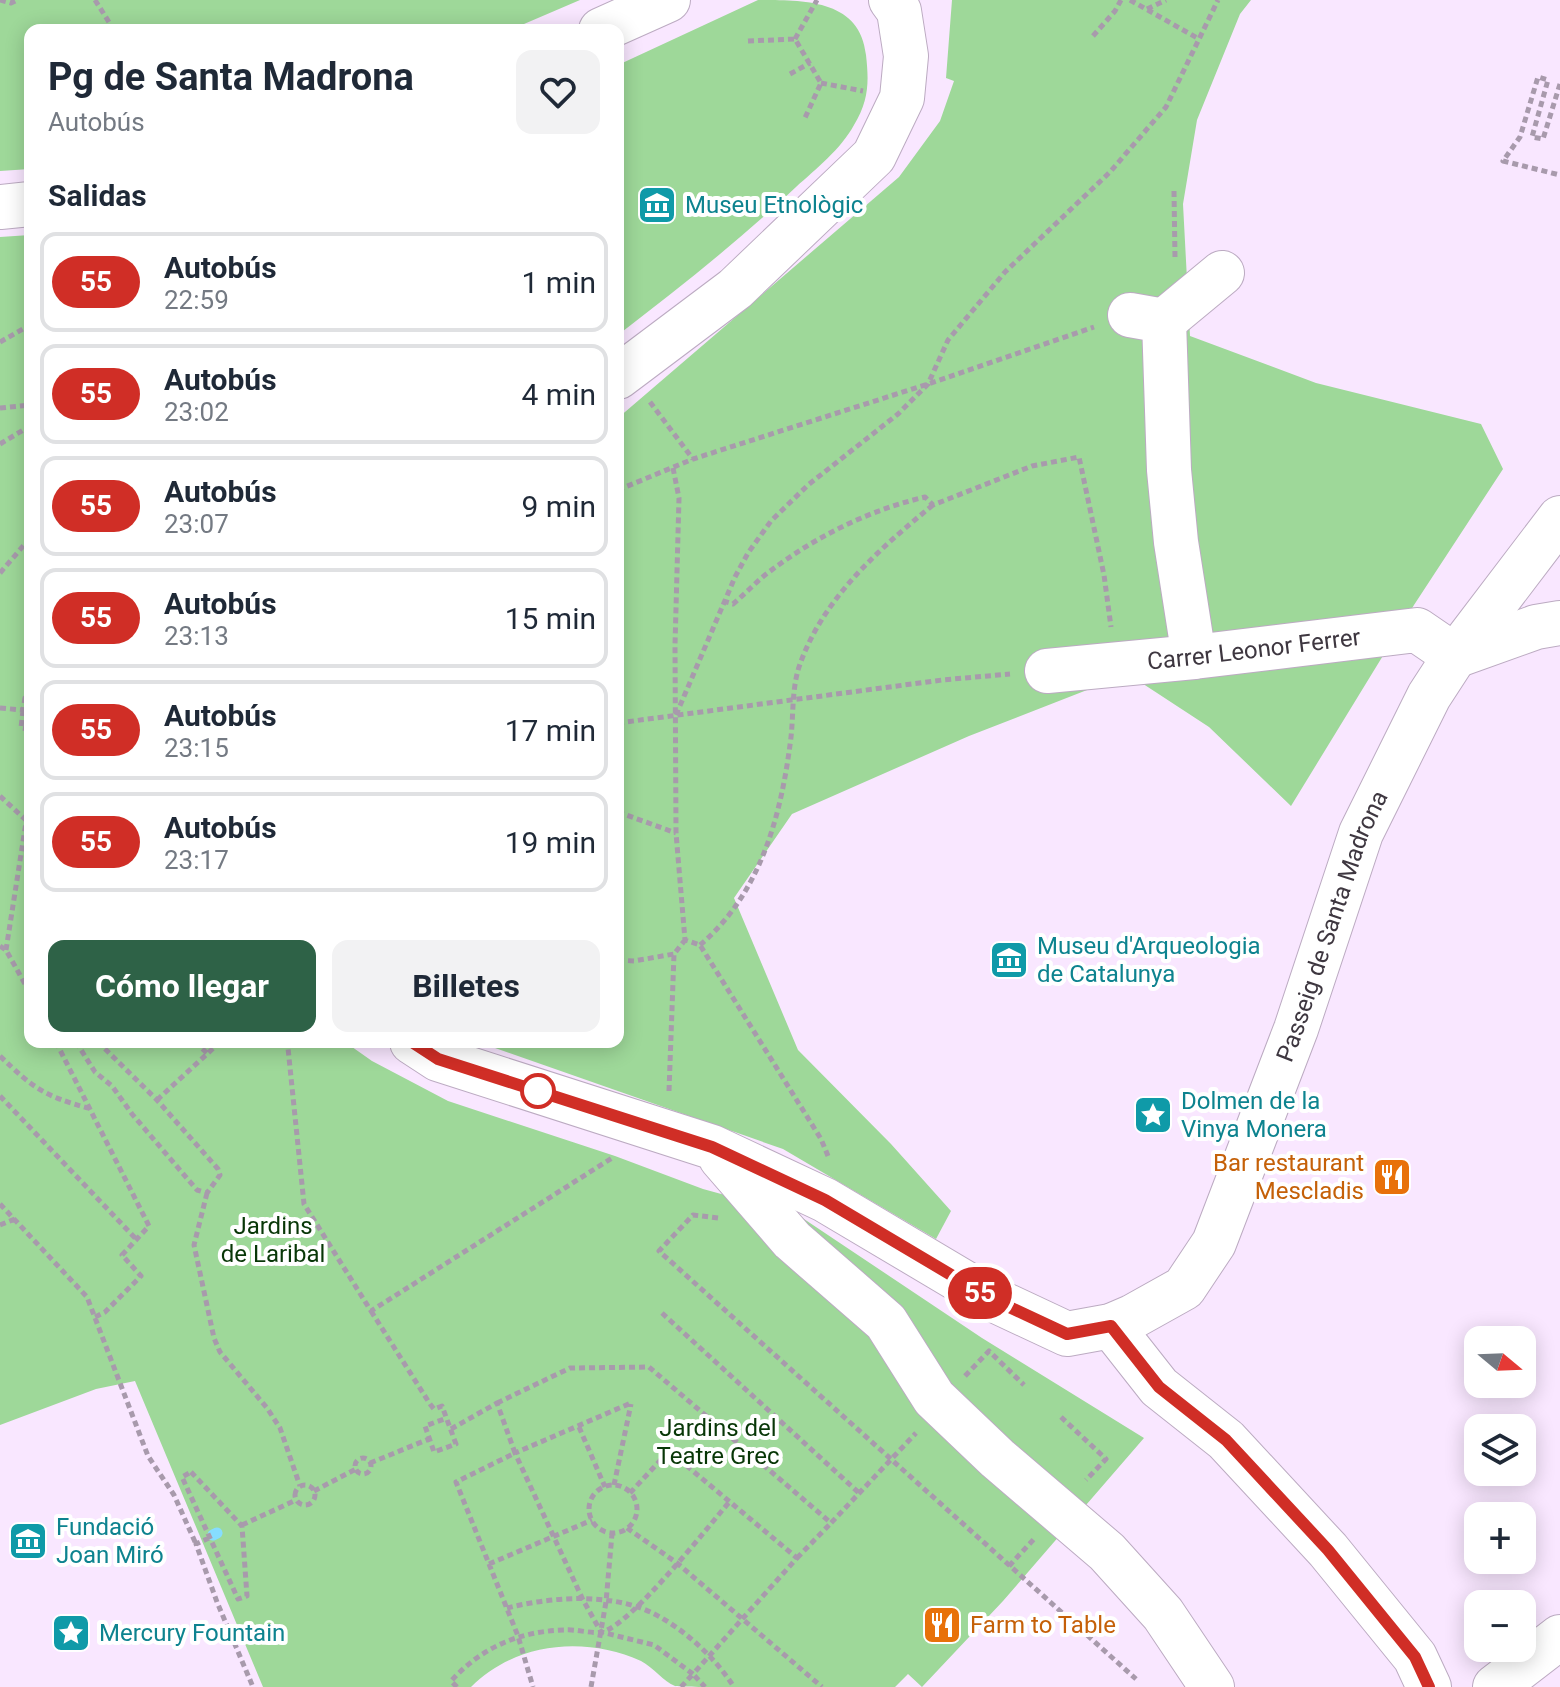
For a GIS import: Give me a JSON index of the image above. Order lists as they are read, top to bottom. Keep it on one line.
{"streets":{"street":["Carrer Leonor Ferrer","Passeig de Santa Madrona"]},"crossings":[["Carrer Leonor Ferrer","Passeig de Santa Madrona"]],"parks":["Jardins de Laribal","Jardins del Teatre Grec"],"places":{"museum":["Museu Etnològic","Museu d'Arqueologia de Catalunya","Fundació Joan Miró"],"place":["Dolmen de la Vinya Monera","Mercury Fountain"],"restaurant":["Bar restaurant Mescladis","Farm to Table"]},"lines":["bus line 55"],"north":"right","page":{"on_map":"55","heading":[["Pg de Santa Madrona","Autobús"],"Salidas"],"list":[{"mark":"55","name":"Autobús","note":"22:59","value":"1 min"},{"mark":"55","name":"Autobús","note":"23:02","value":"4 min"},{"mark":"55","name":"Autobús","note":"23:07","value":"9 min"},{"mark":"55","name":"Autobús","note":"23:13","value":"15 min"},{"mark":"55","name":"Autobús","note":"23:15","value":"17 min"},{"mark":"55","name":"Autobús","note":"23:17","value":"19 min"}],"buttons":["Cómo llegar","Billetes"],"map_buttons":["+","−"]}}
